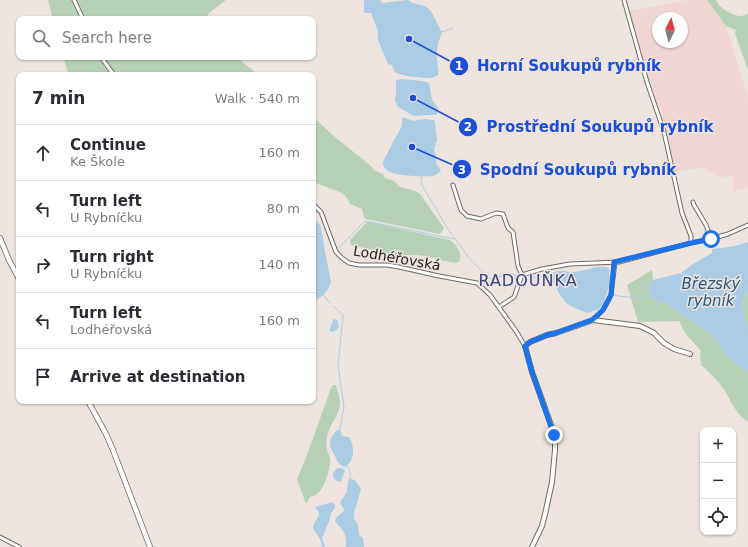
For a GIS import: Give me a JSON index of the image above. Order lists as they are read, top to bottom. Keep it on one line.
{"streets":{"street":["Lodhéřovská"]},"districts":["RADOUŇKA"],"water":["Březský rybník"],"places":["Horní Soukupů rybník","Prostřední Soukupů rybník","Spodní Soukupů rybník"],"north":"top","page":{"search":"Search here","heading":["7 min","Walk · 540 m"],"list":[["Continue","Ke Škole","160 m"],["Turn left","U Rybníčku","80 m"],["Turn right","U Rybníčku","140 m"],["Turn left","Lodhéřovská","160 m"],"Arrive at destination"],"map_buttons":["+","−"]}}
